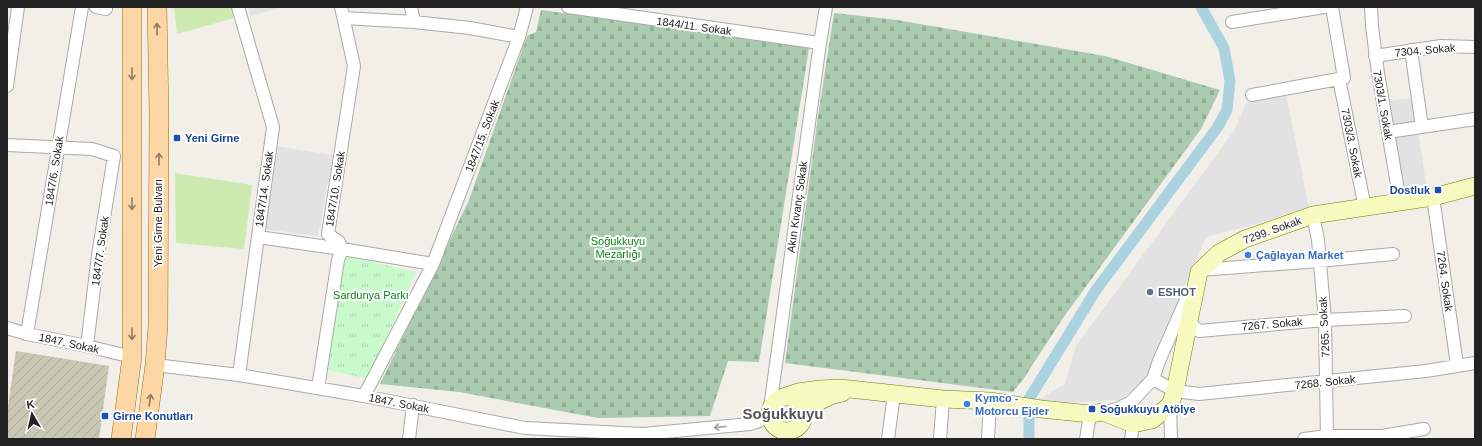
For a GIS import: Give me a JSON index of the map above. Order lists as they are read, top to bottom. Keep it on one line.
{"streets":{"main road":["Yeni Girne Bulvarı"],"street":["1844/11. Sokak","7304. Sokak","7303/1. Sokak","1847/15. Sokak","7303/3. Sokak","1847/6. Sokak","1847/14. Sokak","1847/10. Sokak","Akın Kıvanç Sokak","7299. Sokak","1847/7. Sokak","7264. Sokak","7267. Sokak","7265. Sokak","1847. Sokak","7268. Sokak"]},"crossings":[["1844/11. Sokak","Akın Kıvanç Sokak"],["7304. Sokak","7303/1. Sokak"],["7303/1. Sokak","7299. Sokak"],["1847/15. Sokak","1847. Sokak"],["7303/3. Sokak","7299. Sokak"],["1847/6. Sokak","1847/7. Sokak"],["1847/6. Sokak","1847. Sokak"],["1847/14. Sokak","1847. Sokak"],["Akın Kıvanç Sokak","1847. Sokak"],["Yeni Girne Bulvarı","1847. Sokak"],["7299. Sokak","7264. Sokak"],["7299. Sokak","7265. Sokak"],["1847/7. Sokak","1847. Sokak"],["7264. Sokak","7268. Sokak"],["7267. Sokak","7265. Sokak"],["7265. Sokak","7268. Sokak"]],"districts":["Soğukkuyu"],"parks":["Soğukkuyu Mezarlığı","Sardunya Parkı"],"places":{"transit":["Yeni Girne","Dostluk","Soğukkuyu Atölye","Girne Konutları"],"other":["Çağlayan Market","ESHOT","Kymco - Motorcu Ejder"]},"north":"top"}
